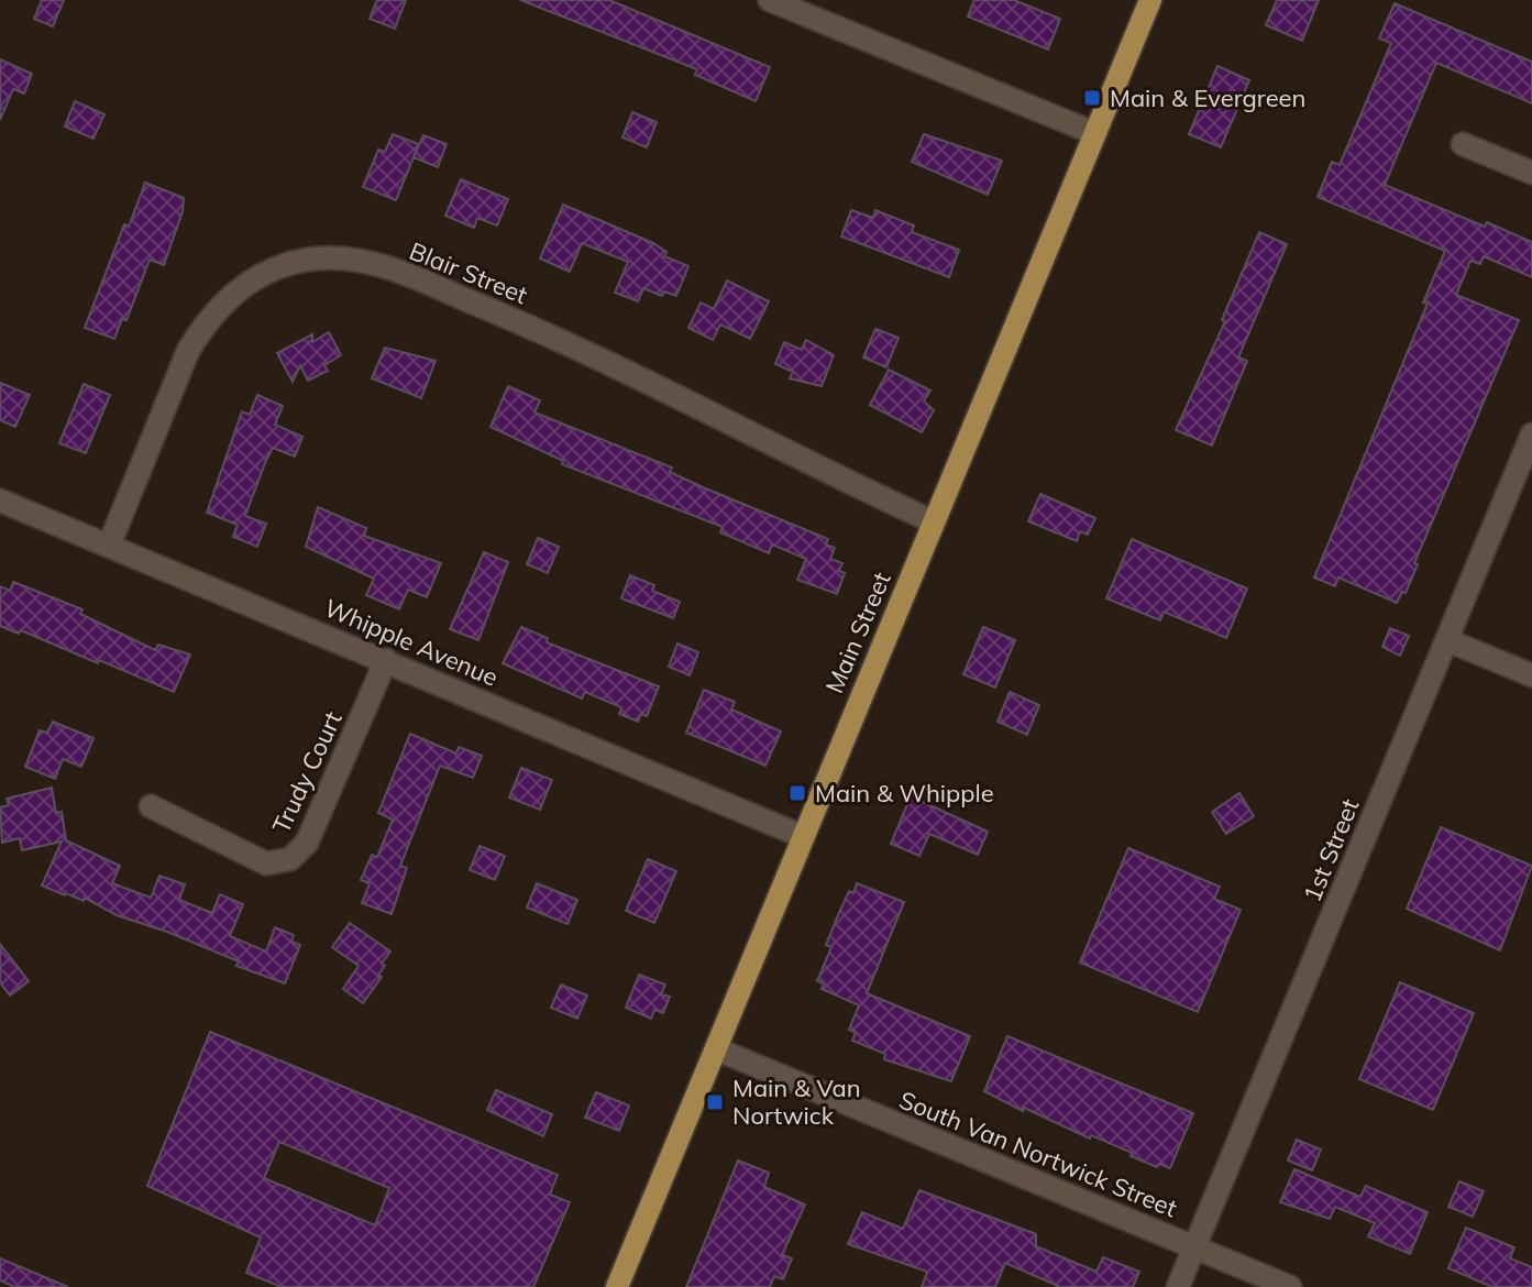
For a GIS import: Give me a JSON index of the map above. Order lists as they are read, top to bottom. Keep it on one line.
{"streets":{"main road":["Main Street"],"street":["Blair Street","Whipple Avenue","Trudy Court","1st Street","South Van Nortwick Street"]},"crossings":[["Blair Street","Main Street"],["Blair Street","Whipple Avenue"],["Main Street","Whipple Avenue"],["Main Street","South Van Nortwick Street"],["Whipple Avenue","Trudy Court"],["1st Street","South Van Nortwick Street"]],"places":{"transit":["Main & Evergreen","Main & Whipple","Main & Van Nortwick"]}}
